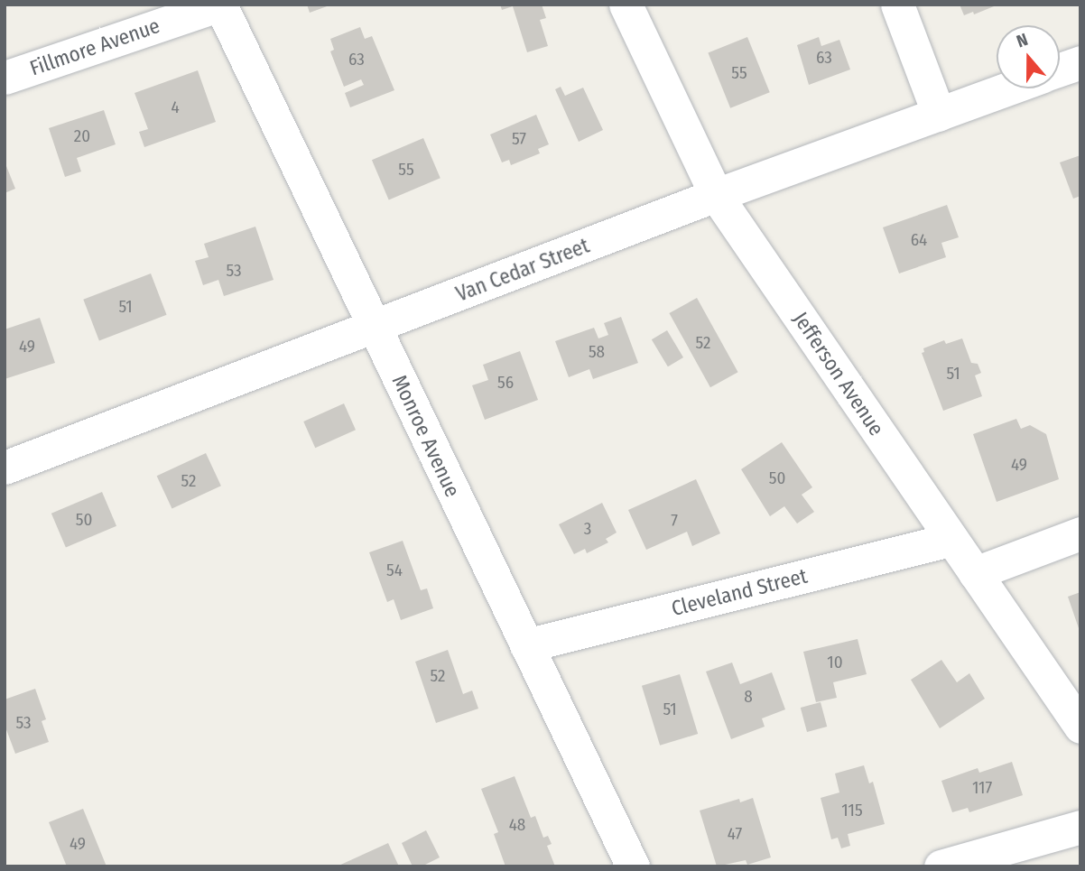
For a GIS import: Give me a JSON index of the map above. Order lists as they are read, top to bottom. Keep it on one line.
{"streets":{"street":["Fillmore Avenue","Van Cedar Street","Jefferson Avenue","Monroe Avenue","Cleveland Street"]},"crossings":[["Fillmore Avenue","Monroe Avenue"],["Van Cedar Street","Jefferson Avenue"],["Van Cedar Street","Monroe Avenue"],["Jefferson Avenue","Cleveland Street"],["Monroe Avenue","Cleveland Street"]],"house_numbers":["63","63","55","4","20","57","55","64","53","51","52","49","58","51","56","49","50","52","50","7","3","54","10","52","8","51","53","117","115","48","47","49"],"north":"top"}
